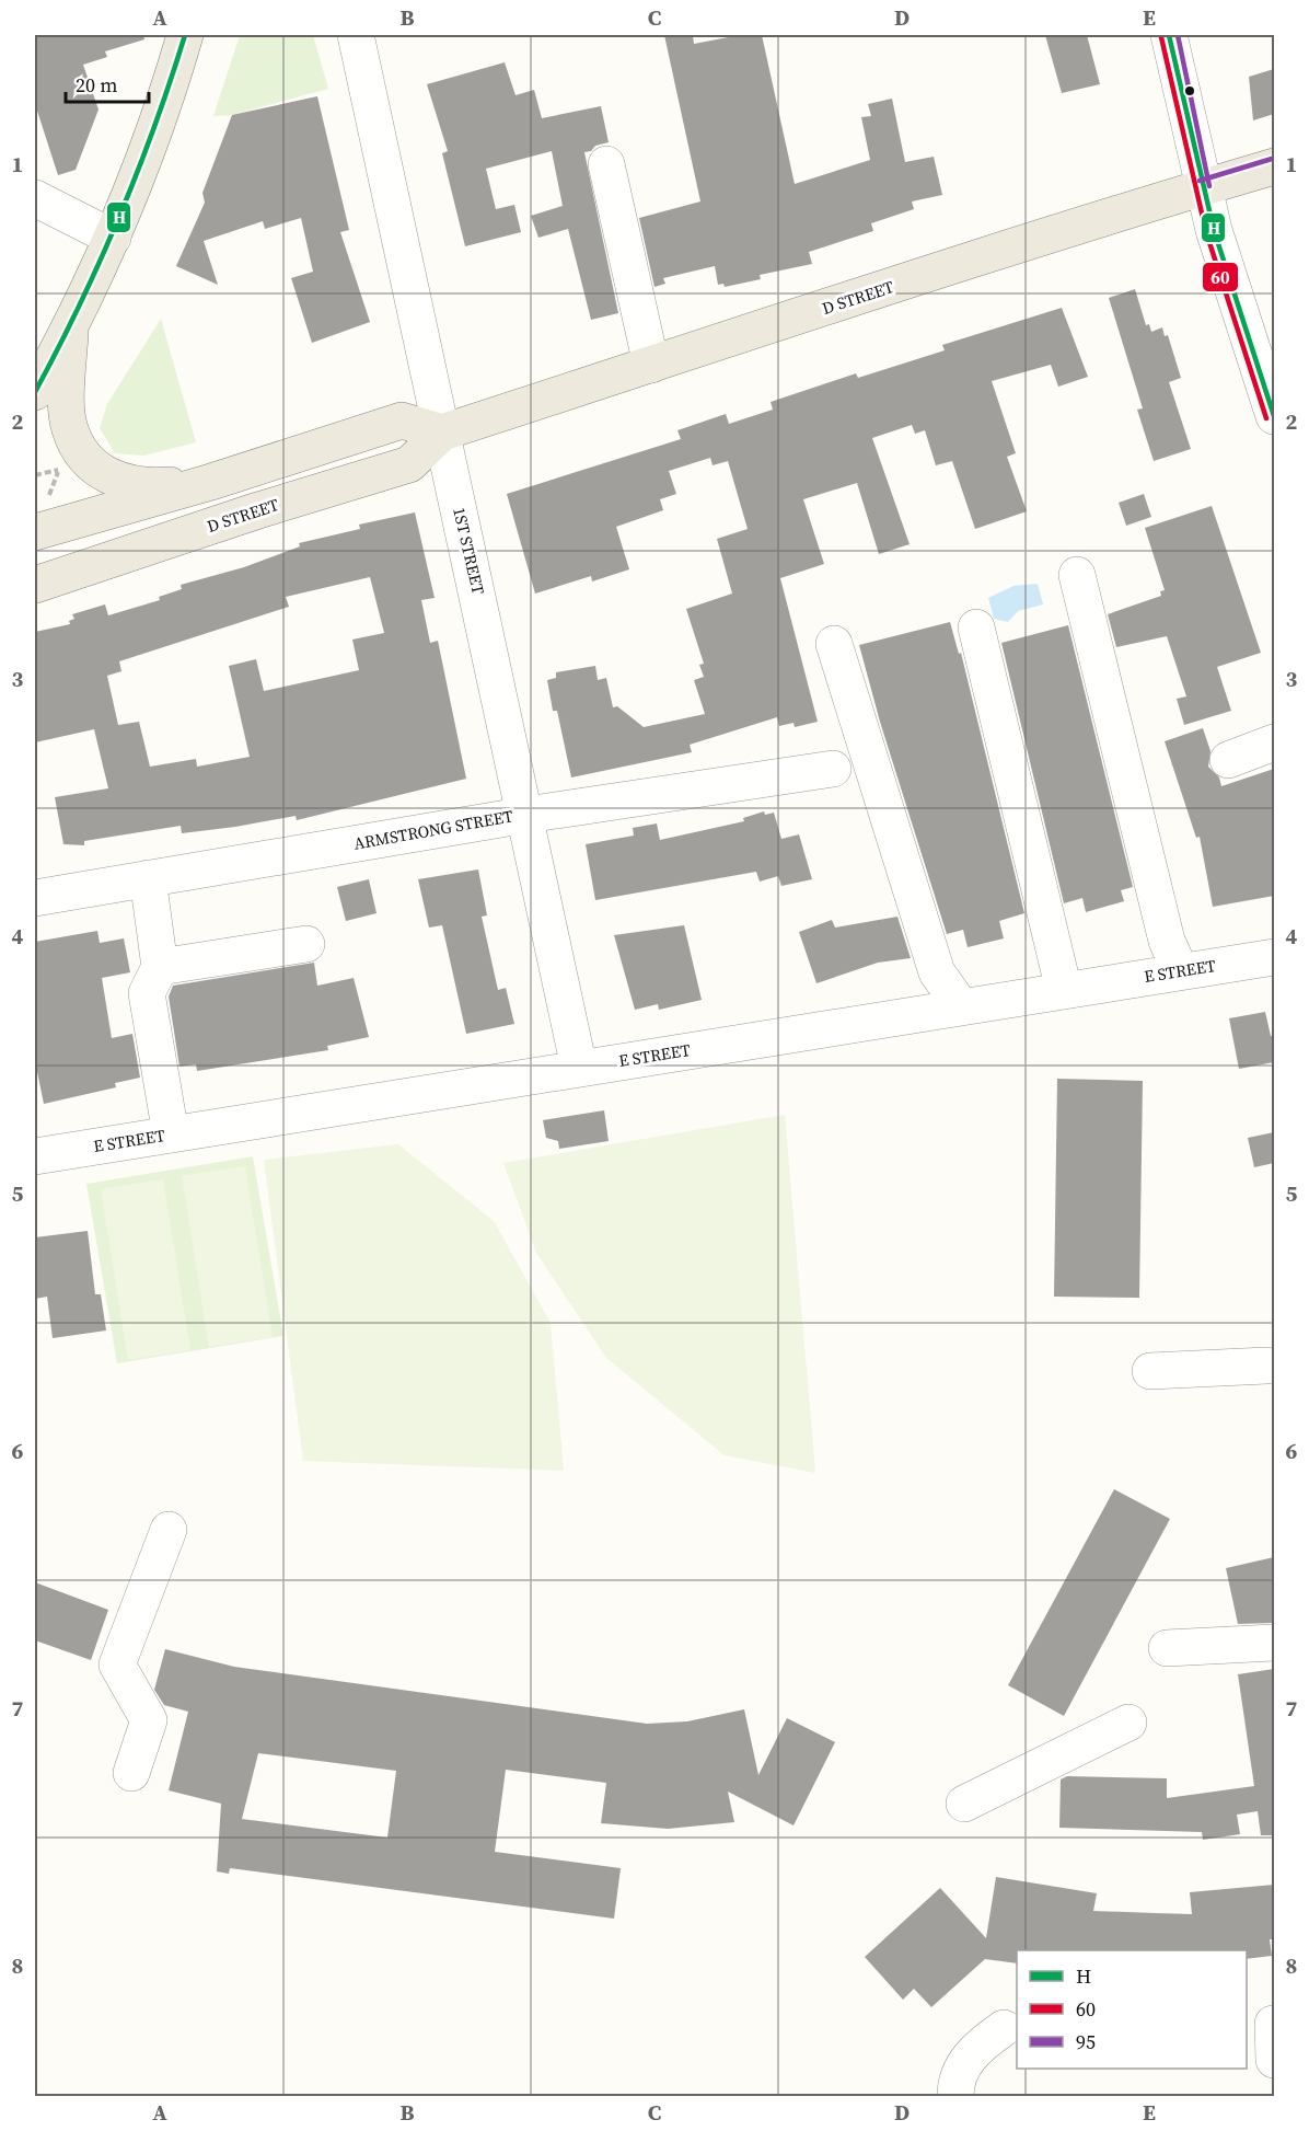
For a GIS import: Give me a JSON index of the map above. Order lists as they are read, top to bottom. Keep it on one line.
{"streets":{"main road":["D STREET"],"street":["1ST STREET","ARMSTRONG STREET","E STREET"]},"crossings":[["D STREET","1ST STREET"],["1ST STREET","ARMSTRONG STREET"],["1ST STREET","E STREET"]],"lines":["transit line H","transit line 95","transit line 60"],"legend":["H","60","95"],"scale_bar":"20 m","grid":{"columns":["A","B","C","D","E"],"rows":["1","2","3","4","5","6","7","8"]}}
